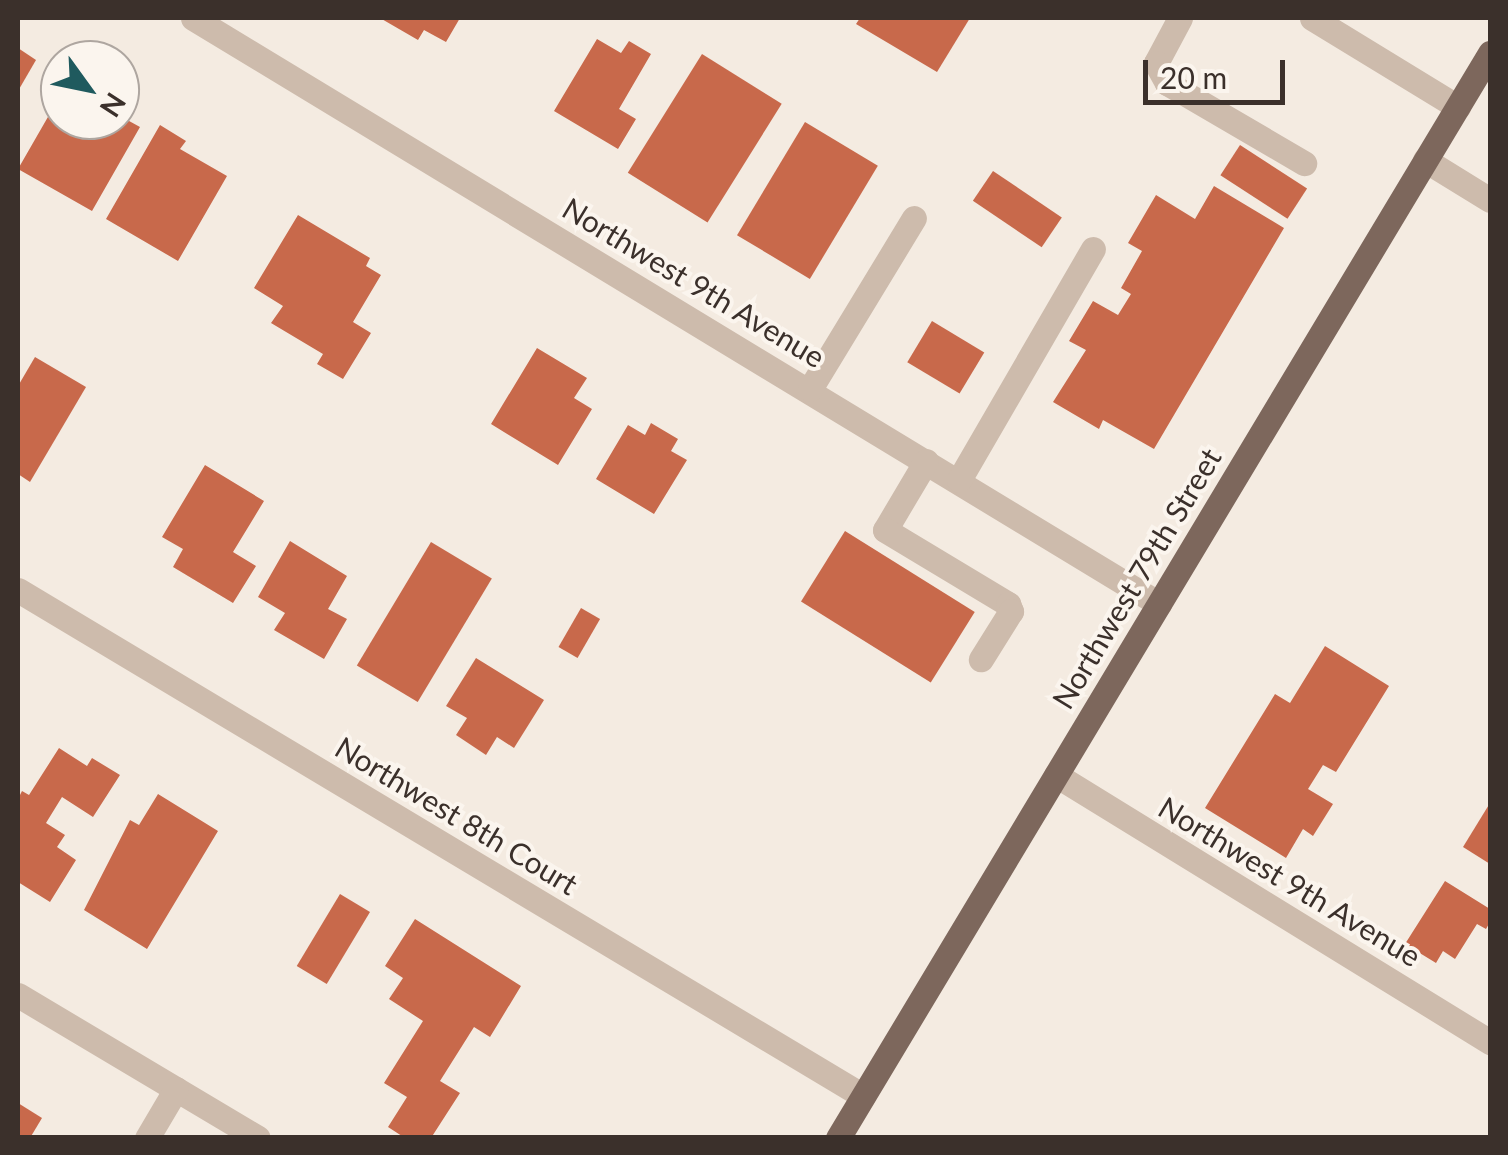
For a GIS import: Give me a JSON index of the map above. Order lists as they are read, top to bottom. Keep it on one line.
{"streets":{"main road":["Northwest 79th Street"],"street":["Northwest 9th Avenue","Northwest 8th Court"]},"crossings":[["Northwest 9th Avenue","Northwest 79th Street"],["Northwest 79th Street","Northwest 8th Court"]],"scale_bar":"20 m","north":"bottom right"}
